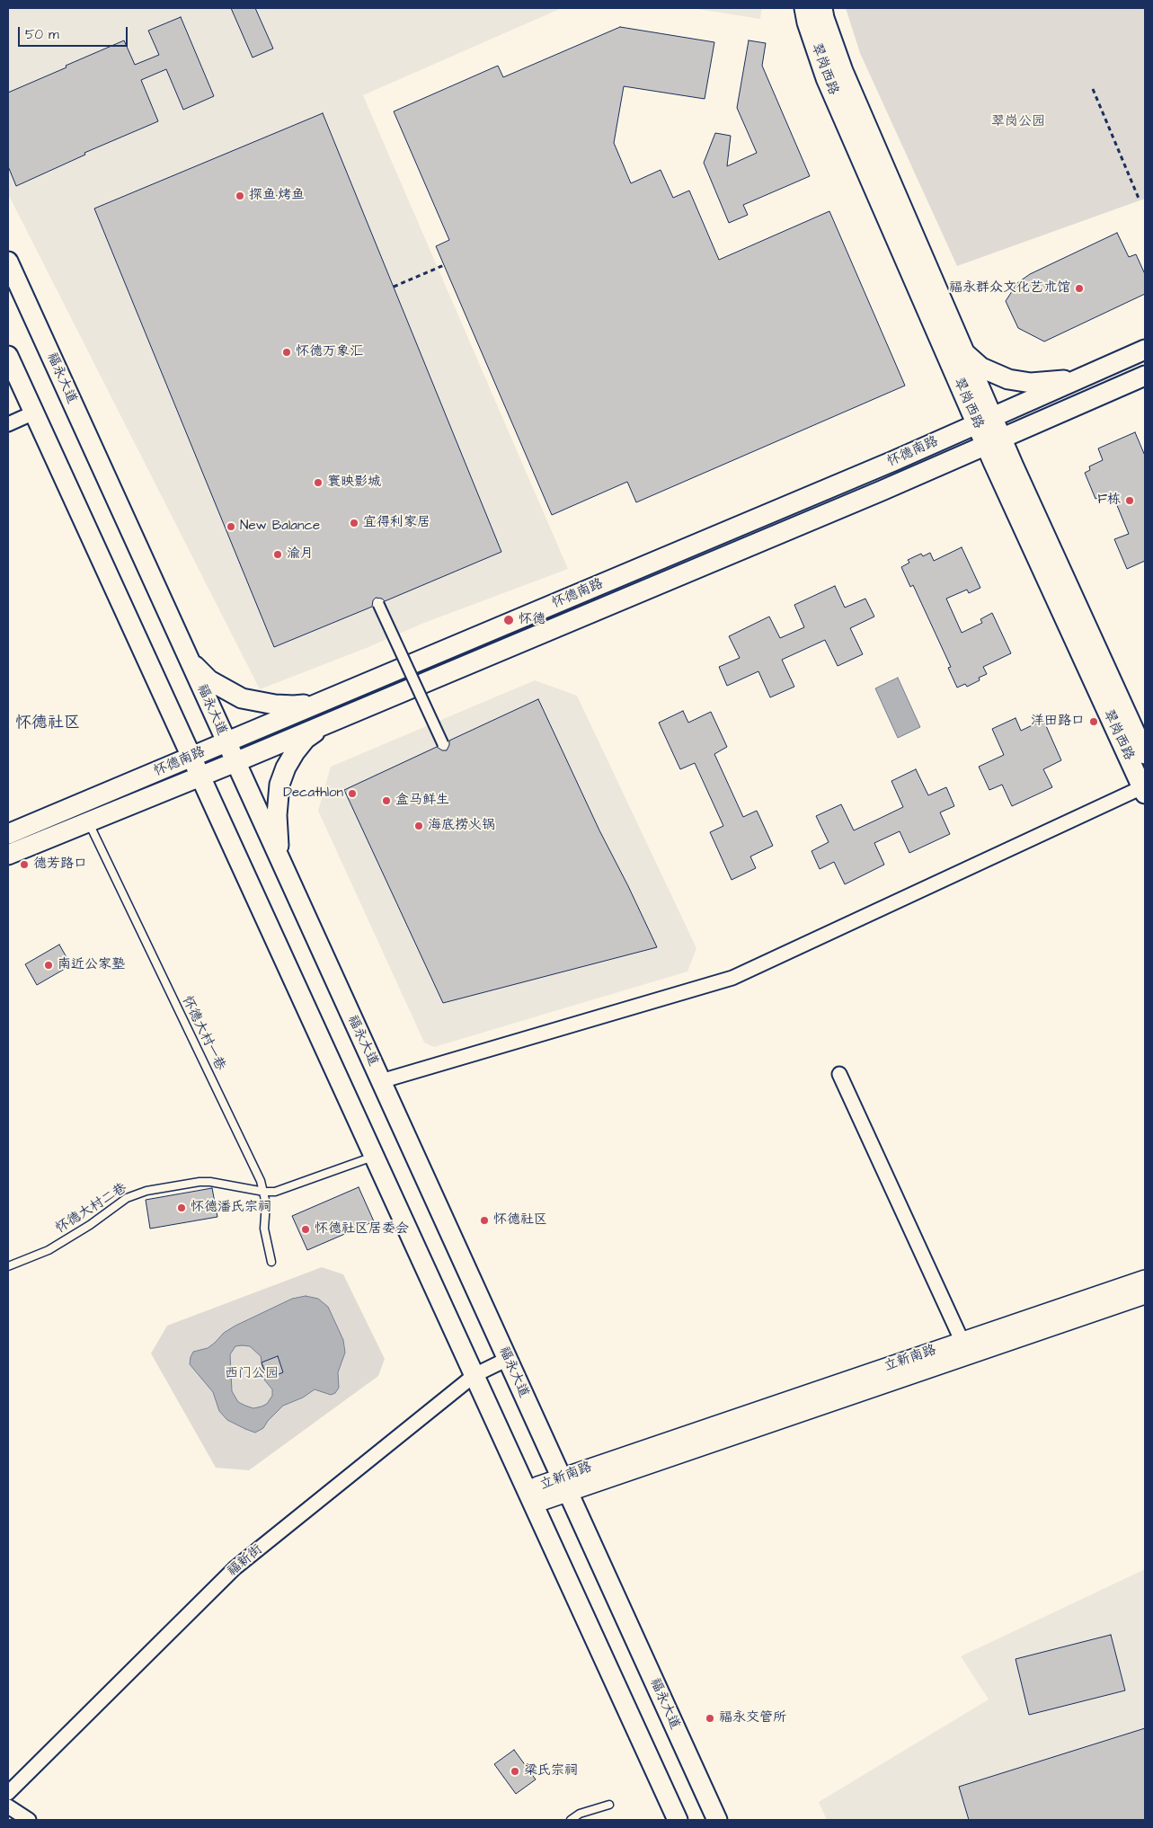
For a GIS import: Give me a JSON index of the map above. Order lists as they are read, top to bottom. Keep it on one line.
{"streets":{"main road":["翠岗西路","福永大道","怀德南路"],"street":["立新南路","福新街"],"lane":["怀德大村一巷","怀德大村二巷"]},"crossings":[["翠岗西路","怀德南路"],["福永大道","怀德南路"],["福永大道","立新南路"],["福永大道","福新街"],["怀德南路","怀德大村一巷"],["怀德大村一巷","怀德大村二巷"]],"districts":["怀德社区"],"parks":["翠岗公园","西门公园"],"places":["探鱼·烤鱼","福永群众文化艺术馆","怀德万象汇","寰映影城","F栋","宜得利家居","New Balance","渝月","怀德","洋田路口","Decathlon","盒马鲜生","海底捞火锅","德芳路口","南近公家塾","怀德潘氏宗祠","怀德社区","怀德社区居委会","福永交管所","梁氏宗祠"],"scale_bar":"50 m"}
